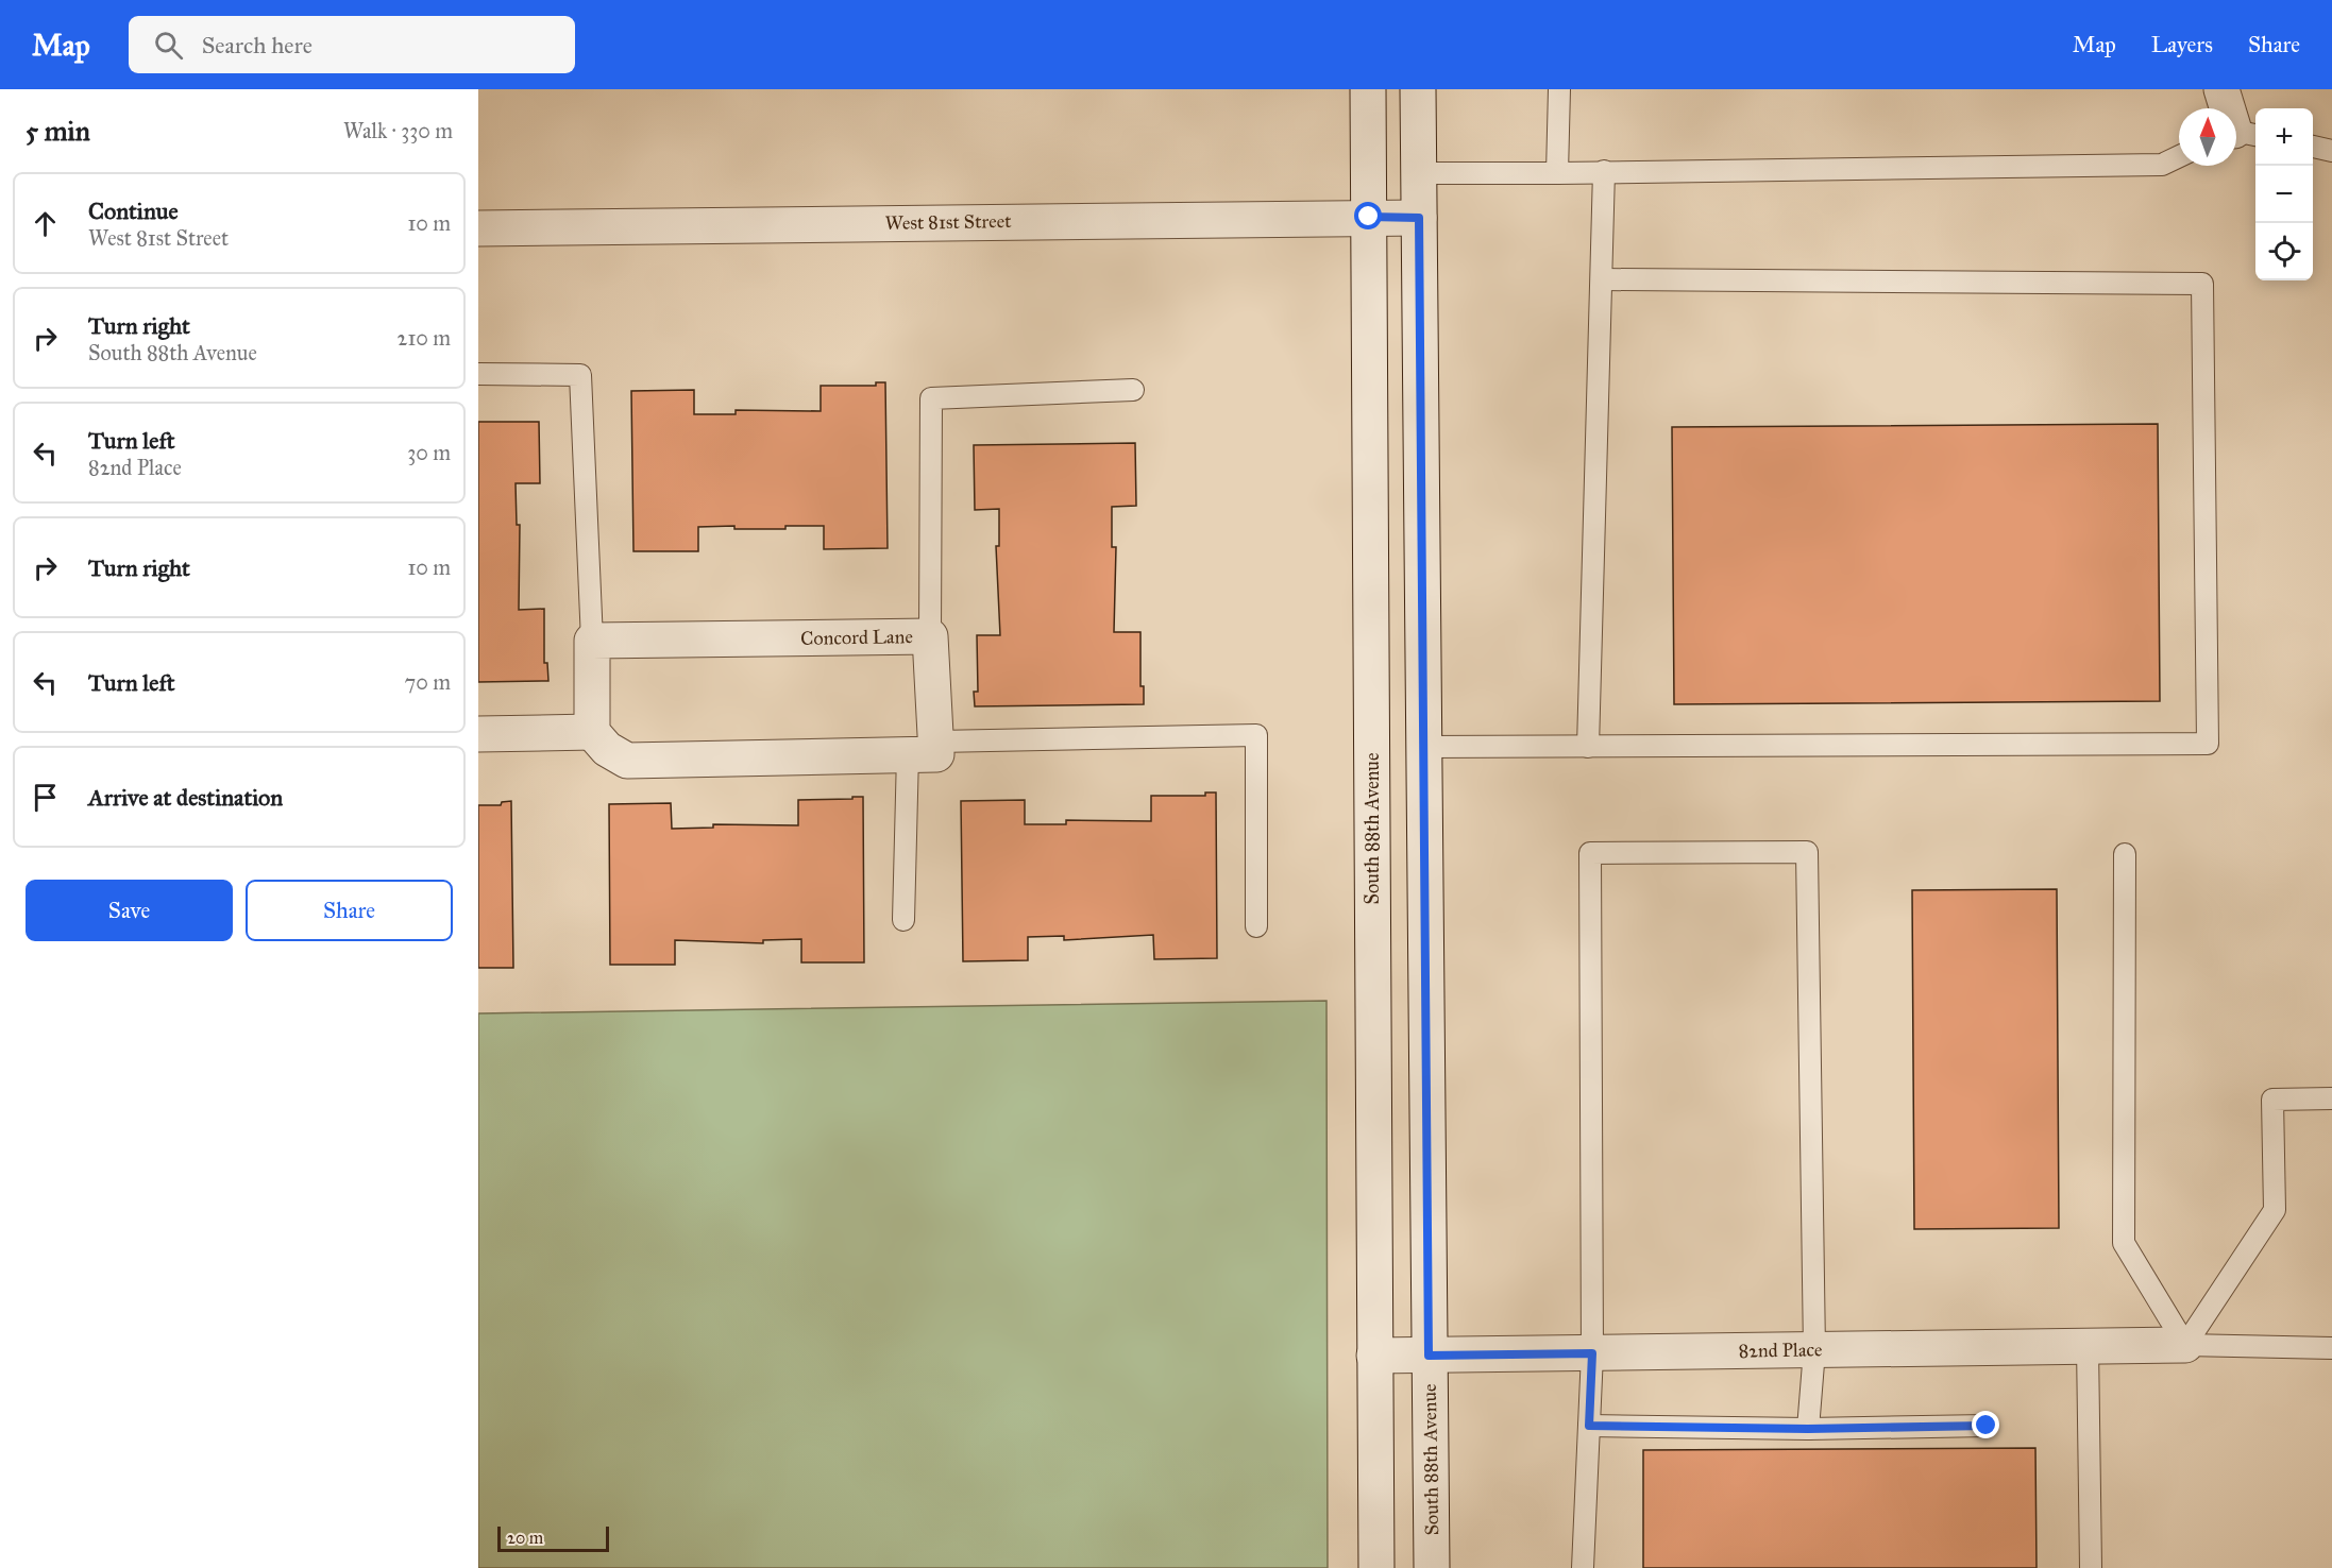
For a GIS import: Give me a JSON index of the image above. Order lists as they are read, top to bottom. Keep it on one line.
{"streets":{"street":["West 81st Street","Concord Lane","South 88th Avenue","82nd Place"]},"crossings":[["West 81st Street","South 88th Avenue"],["South 88th Avenue","82nd Place"]],"scale_bar":"20 m","north":"top","page":{"header":"Map","search":"Search here","nav":["Map","Layers","Share"],"heading":["5 min","Walk · 330 m"],"map_buttons":["+","−"],"list":[["Continue","West 81st Street","10 m"],["Turn right","South 88th Avenue","210 m"],["Turn left","82nd Place","30 m"],["Turn right","10 m"],["Turn left","70 m"],"Arrive at destination"],"buttons":["Save","Share"],"scale":"20 m"}}
